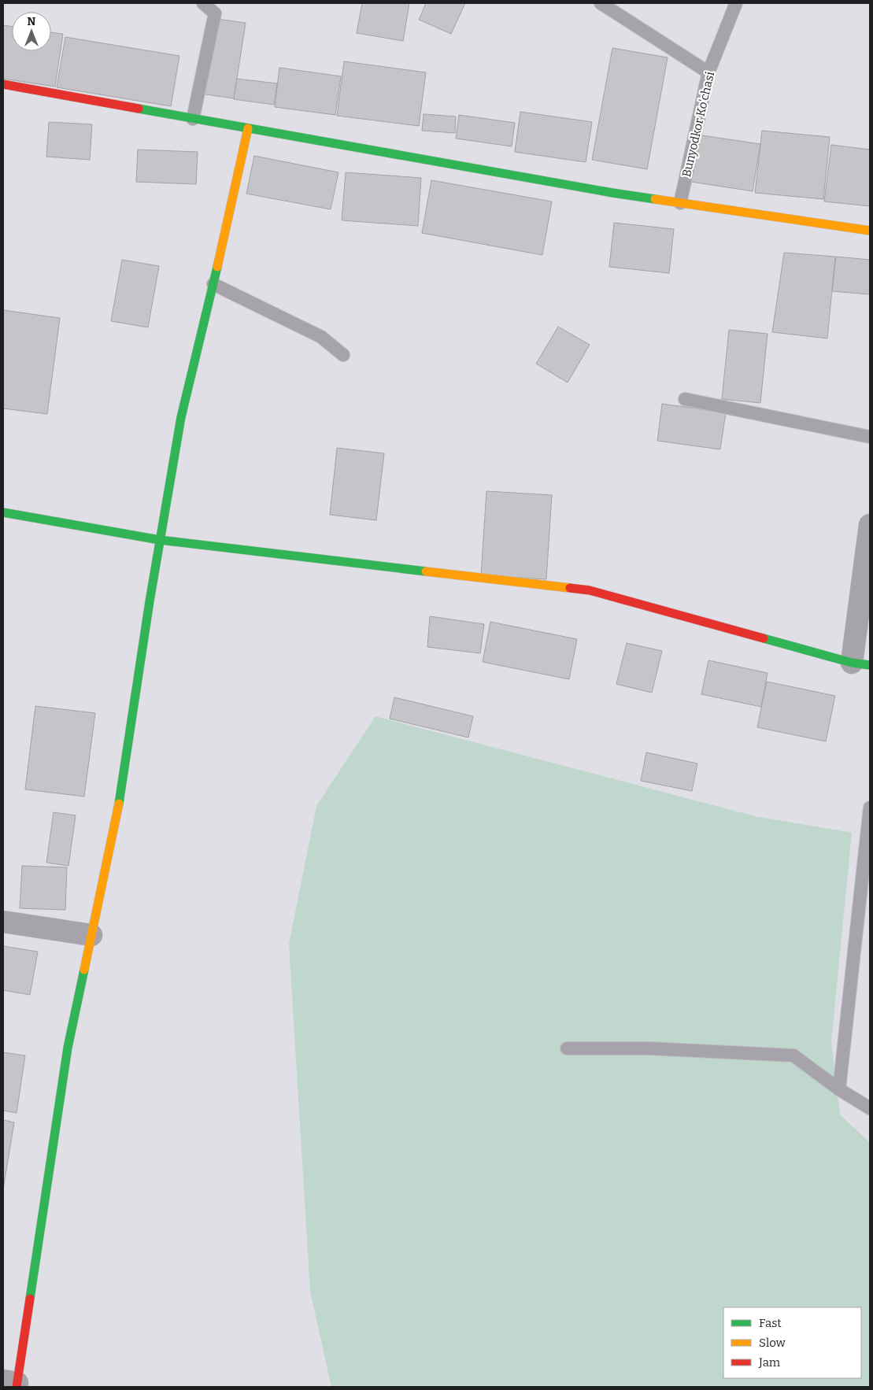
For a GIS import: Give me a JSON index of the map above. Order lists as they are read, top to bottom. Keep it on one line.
{"streets":{"lane":["Bunyodkor Ko'chasi"]},"legend":["Fast","Slow","Jam"],"north":"top"}
